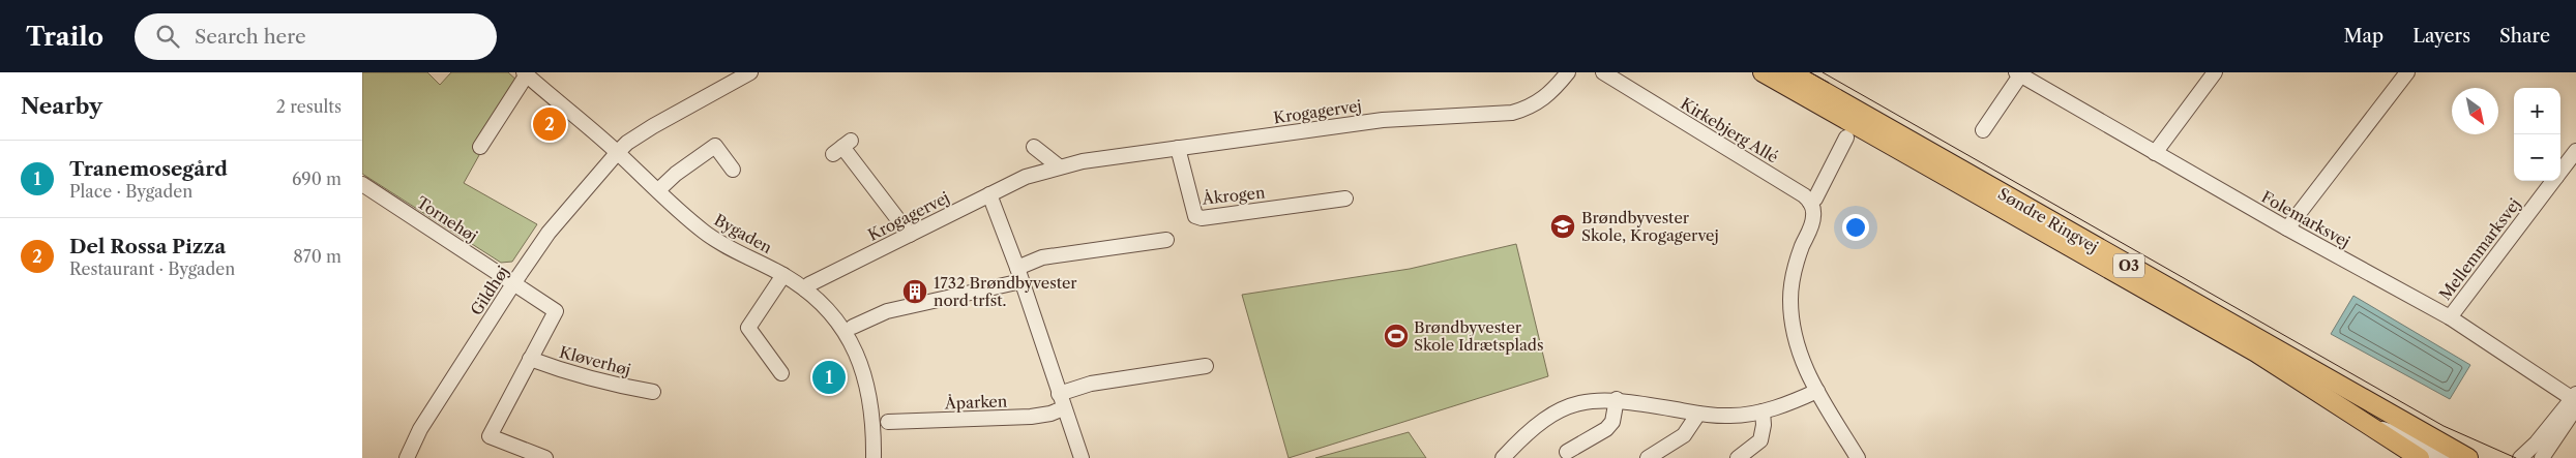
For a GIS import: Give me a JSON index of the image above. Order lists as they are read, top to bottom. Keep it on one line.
{"streets":{"main road":["Søndre Ringvej","O3"],"street":["Krogagervej","Kirkebjerg Allé","Åkrogen","Tornehøj","Folemarksvej","Bygaden","Mellemmarksvej","Gildhøj","Kløverhøj","Åparken"]},"crossings":[["Krogagervej","Åkrogen"],["Krogagervej","Bygaden"],["Tornehøj","Gildhøj"],["Tornehøj","Kløverhøj"],["Folemarksvej","Mellemmarksvej"],["Bygaden","Gildhøj"],["Gildhøj","Kløverhøj"]],"places":{"school or university":["Brøndbyvester Skole, Krogagervej"],"building":["1732 Brøndbyvester nord trfst."],"sports":["Brøndbyvester Skole Idrætsplads"]},"north":"bottom right","page":{"header":"Trailo","search":"Search here","nav":["Map","Layers","Share"],"heading":["Nearby","2 results"],"map_buttons":["+","−"],"pins":["2","1"],"list":[{"mark":"1","name":"Tranemosegård","note":"Place · Bygaden","value":"690 m"},{"mark":"2","name":"Del Rossa Pizza","note":"Restaurant · Bygaden","value":"870 m"}]}}
